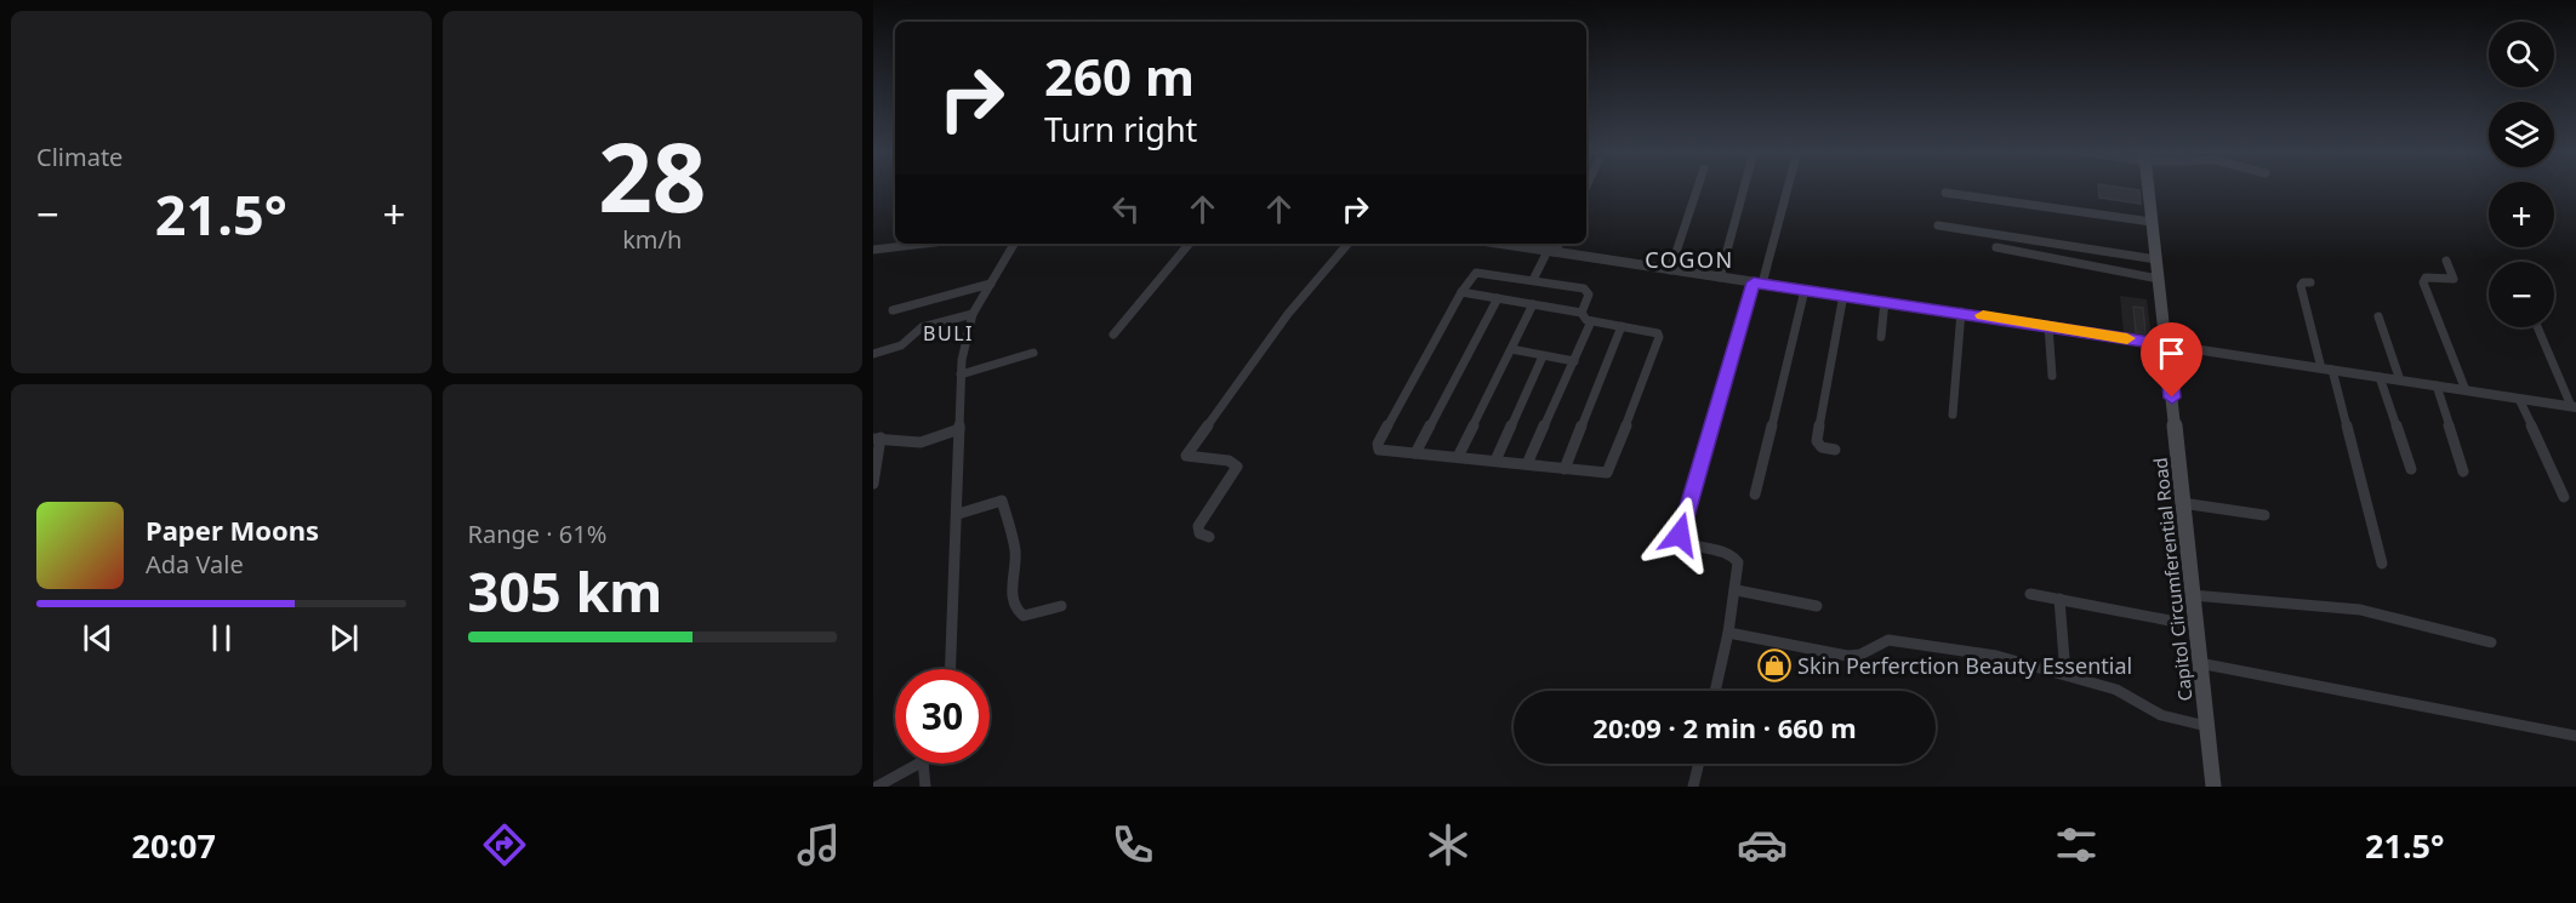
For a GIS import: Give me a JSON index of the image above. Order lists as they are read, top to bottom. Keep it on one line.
{"streets":{"main road":["Capitol Circumferential Road"]},"districts":["COGON","BULI"],"places":{"shop":["Skin Perferction Beauty Essential"]},"page":{"tile":["Climate",["28","km/h"],["Range · 61%","305 km"]],"map_buttons":["+","−"],"turn":["260 m","Turn right"],"heat":["−","21.5°","+"],"song":["Paper Moons","Ada Vale"],"limit":"30","trip":"20:09 · 2 min · 660 m","tabs":["20:07","21.5°"]}}
